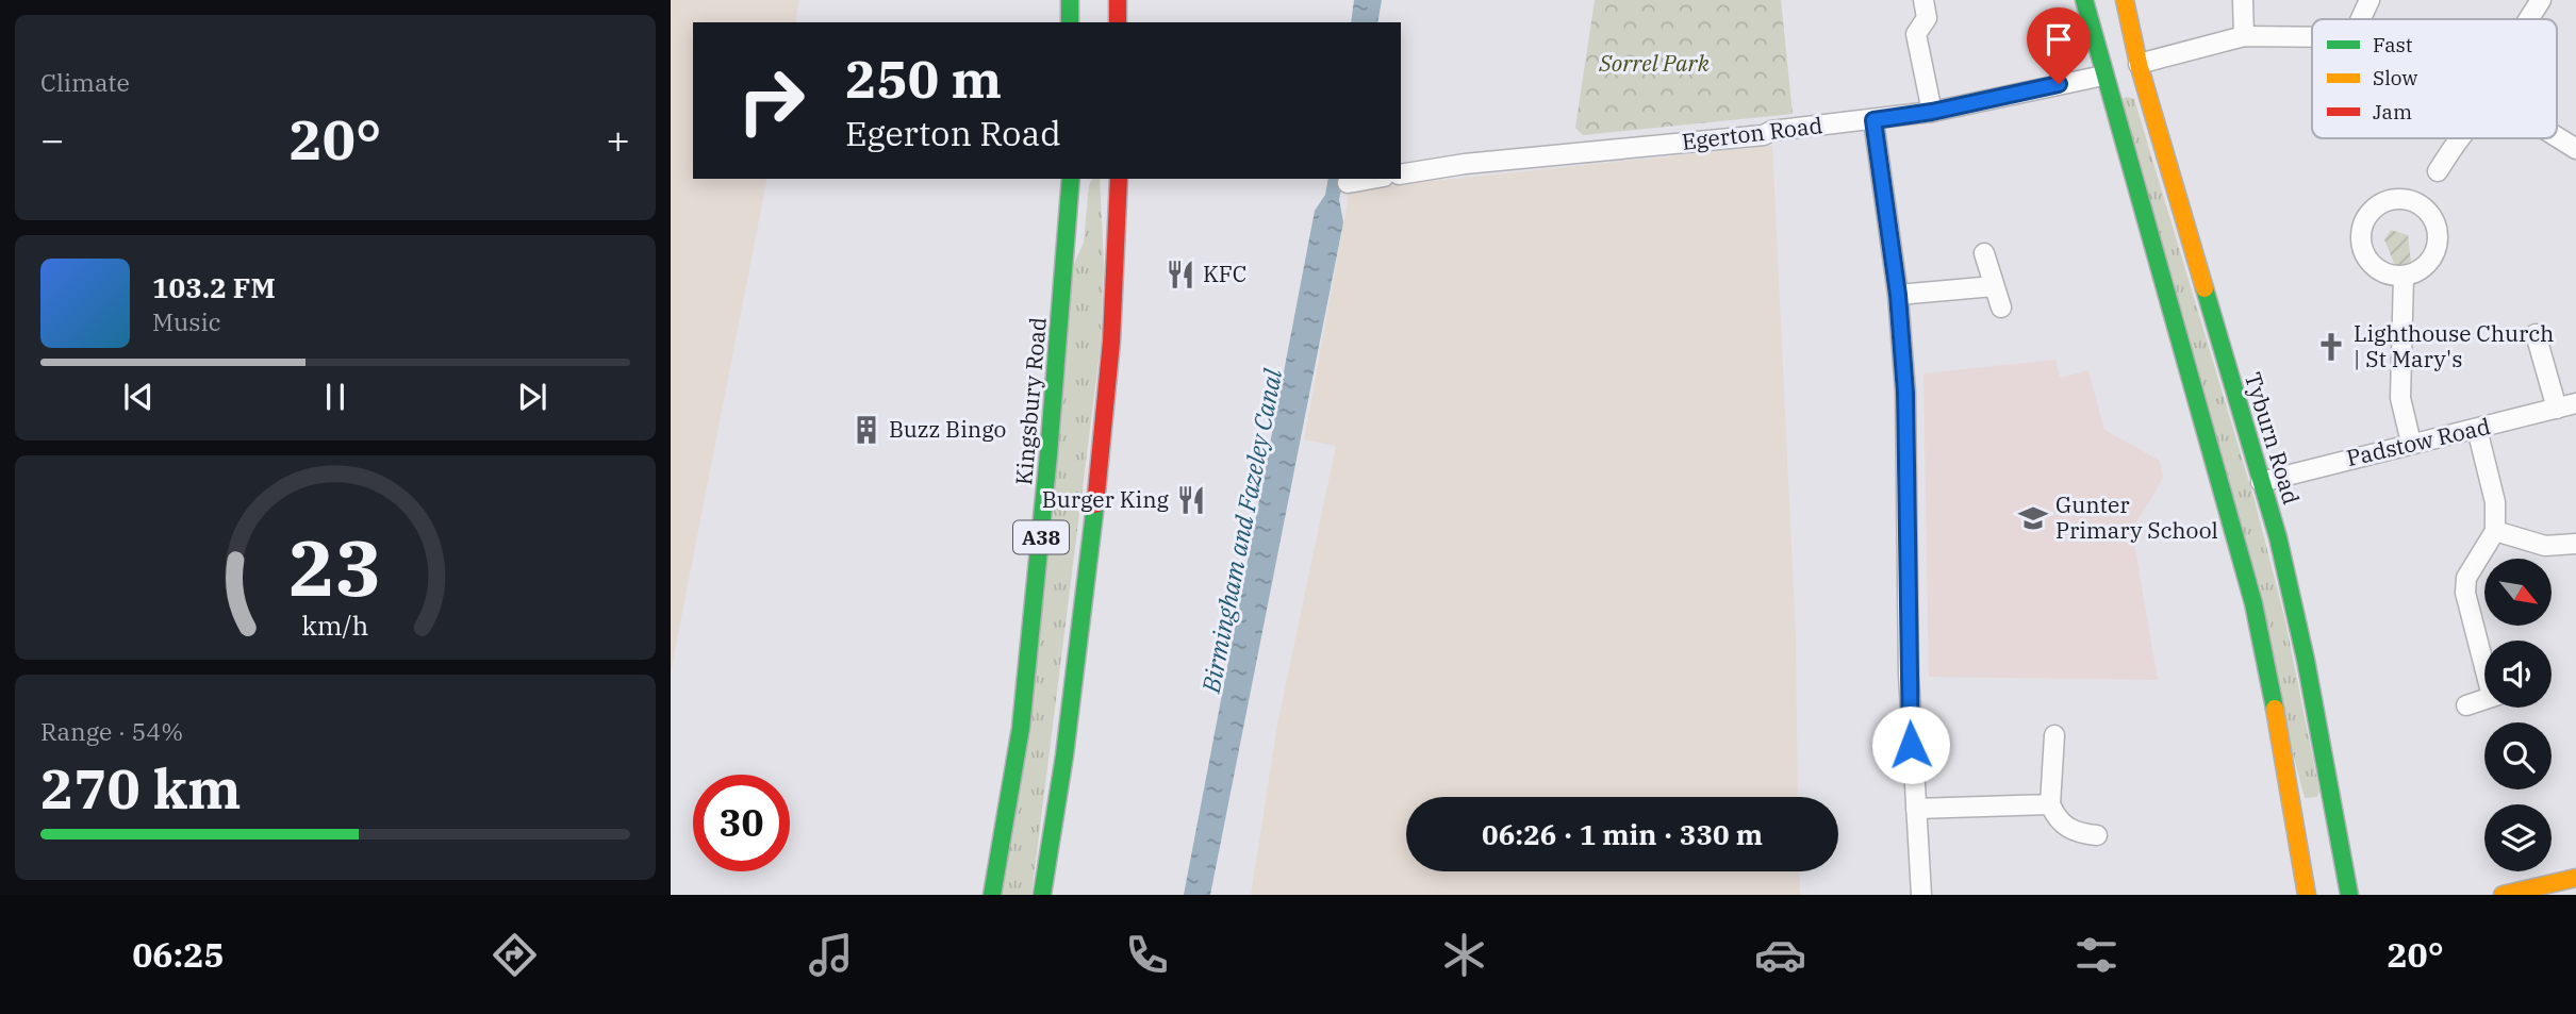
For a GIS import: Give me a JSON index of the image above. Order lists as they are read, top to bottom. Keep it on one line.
{"streets":{"main road":["Kingsbury Road","Tyburn Road","A38"],"street":["Egerton Road","Padstow Road"]},"crossings":[["Tyburn Road","Padstow Road"]],"water":["Birmingham and Fazeley Canal"],"parks":["Sorrel Park"],"places":{"restaurant":["KFC","Burger King"],"church":["Lighthouse Church | St Mary's"],"building":["Buzz Bingo"],"school or university":["Gunter Primary School"]},"legend":["Fast","Slow","Jam"],"north":"bottom right","page":{"tile":["Climate",["Range · 54%","270 km"]],"turn":["250 m","Egerton Road"],"heat":["−","20°","+"],"song":["103.2 FM","Music"],"limit":"30","trip":"06:26 · 1 min · 330 m","tabs":["06:25","20°"],"gauge":["23","km/h"]}}
